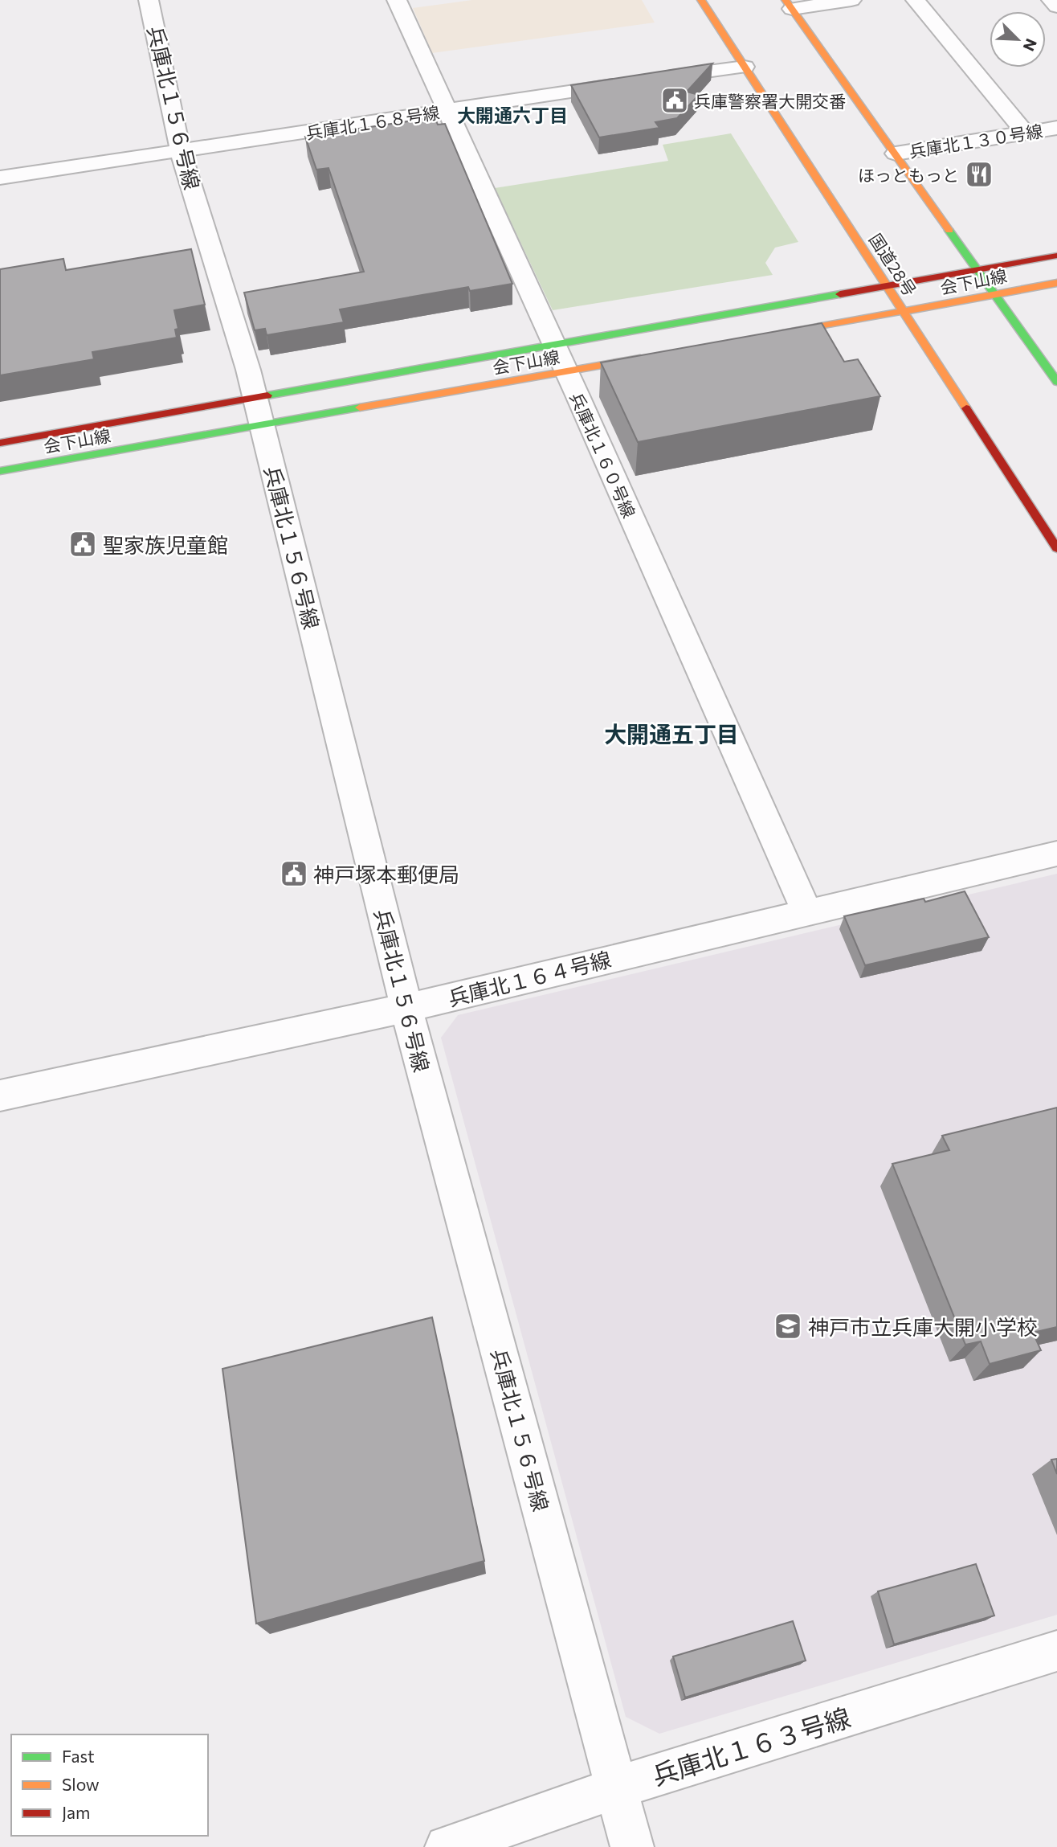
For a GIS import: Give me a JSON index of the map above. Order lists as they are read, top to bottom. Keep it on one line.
{"streets":{"main road":["国道28号","会下山線"],"street":["兵庫北１５６号線","兵庫北１６８号線","兵庫北１３０号線","兵庫北１６０号線","兵庫北１６４号線","兵庫北１６３号線"]},"crossings":[["兵庫北１５６号線","兵庫北１６８号線"],["兵庫北１５６号線","会下山線"],["兵庫北１５６号線","兵庫北１６４号線"],["兵庫北１５６号線","兵庫北１６３号線"],["兵庫北１６８号線","兵庫北１６０号線"],["国道28号","会下山線"],["会下山線","兵庫北１６０号線"],["兵庫北１６０号線","兵庫北１６４号線"]],"districts":["大開通六丁目","大開通五丁目"],"places":{"public building":["兵庫警察署大開交番","聖家族児童館","神戸塚本郵便局"],"restaurant":["ほっともっと"],"school or university":["神戸市立兵庫大開小学校"]},"legend":["Fast","Slow","Jam"],"north":"bottom right"}
